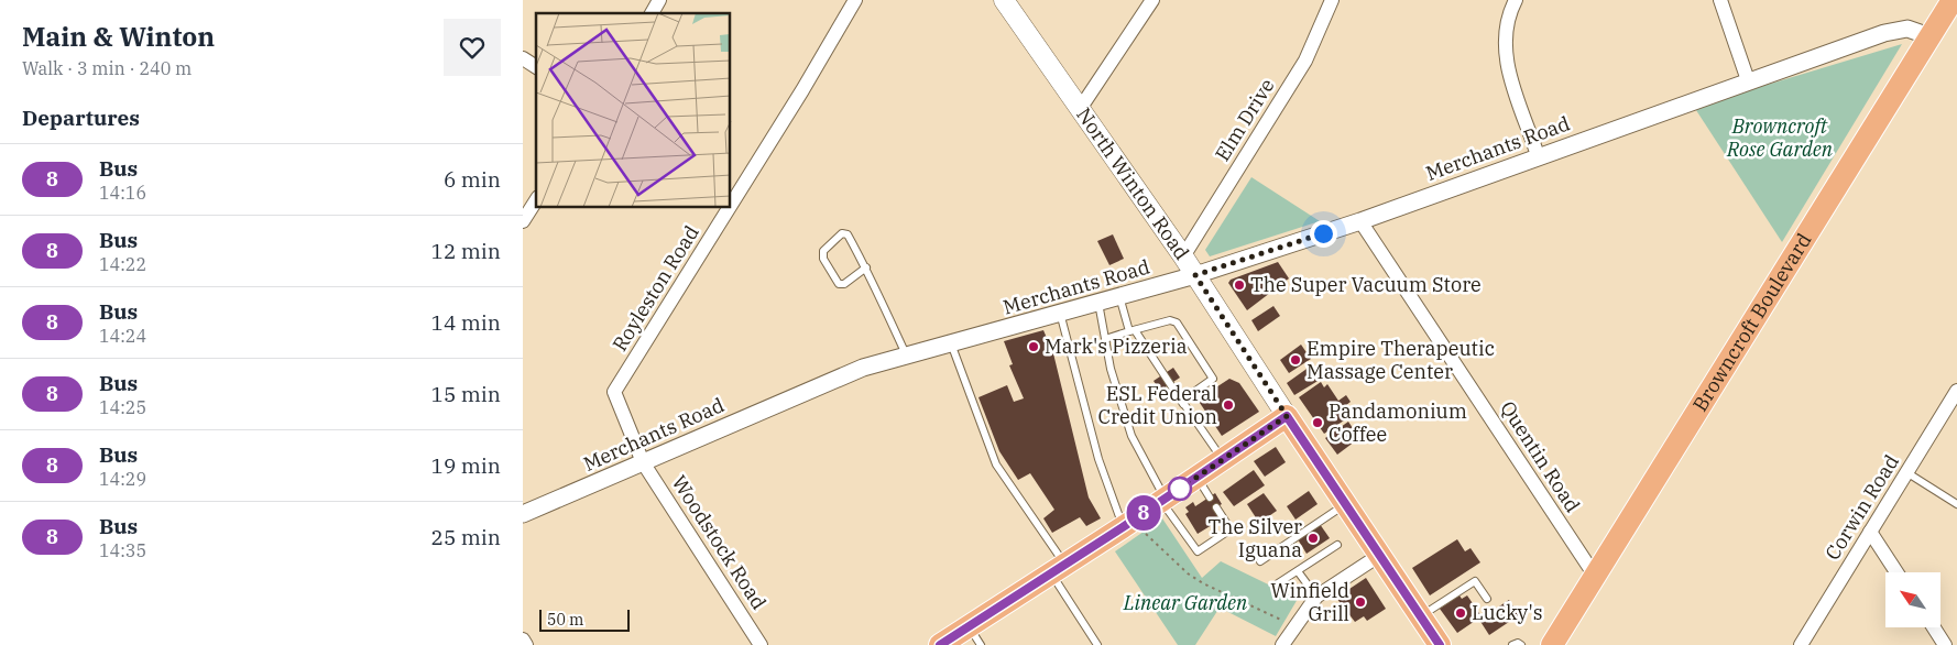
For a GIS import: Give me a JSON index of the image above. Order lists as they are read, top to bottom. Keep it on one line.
{"streets":{"main road":["North Winton Road","Browncroft Boulevard"],"street":["Elm Drive","Merchants Road","Royleston Road","Quentin Road","Corwin Road","Woodstock Road"]},"crossings":[["Elm Drive","North Winton Road"],["Merchants Road","North Winton Road"],["Merchants Road","Royleston Road"],["Merchants Road","Browncroft Boulevard"],["Merchants Road","Quentin Road"],["Merchants Road","Woodstock Road"],["Royleston Road","Woodstock Road"],["Browncroft Boulevard","Quentin Road"]],"parks":["Browncroft Rose Garden","Linear Garden"],"places":["The Super Vacuum Store","Mark's Pizzeria","Empire Therapeutic Massage Center","ESL Federal Credit Union","Pandamonium Coffee","The Silver Iguana","Winfield Grill","Lucky's"],"lines":["bus line 8"],"scale_bar":"50 m","north":"top left","page":{"heading":[["Main & Winton","Walk · 3 min · 240 m"],"Departures"],"on_map":"8","list":[{"mark":"8","name":"Bus","note":"14:16","value":"6 min"},{"mark":"8","name":"Bus","note":"14:22","value":"12 min"},{"mark":"8","name":"Bus","note":"14:24","value":"14 min"},{"mark":"8","name":"Bus","note":"14:25","value":"15 min"},{"mark":"8","name":"Bus","note":"14:29","value":"19 min"},{"mark":"8","name":"Bus","note":"14:35","value":"25 min"}],"scale":"50 m"}}
